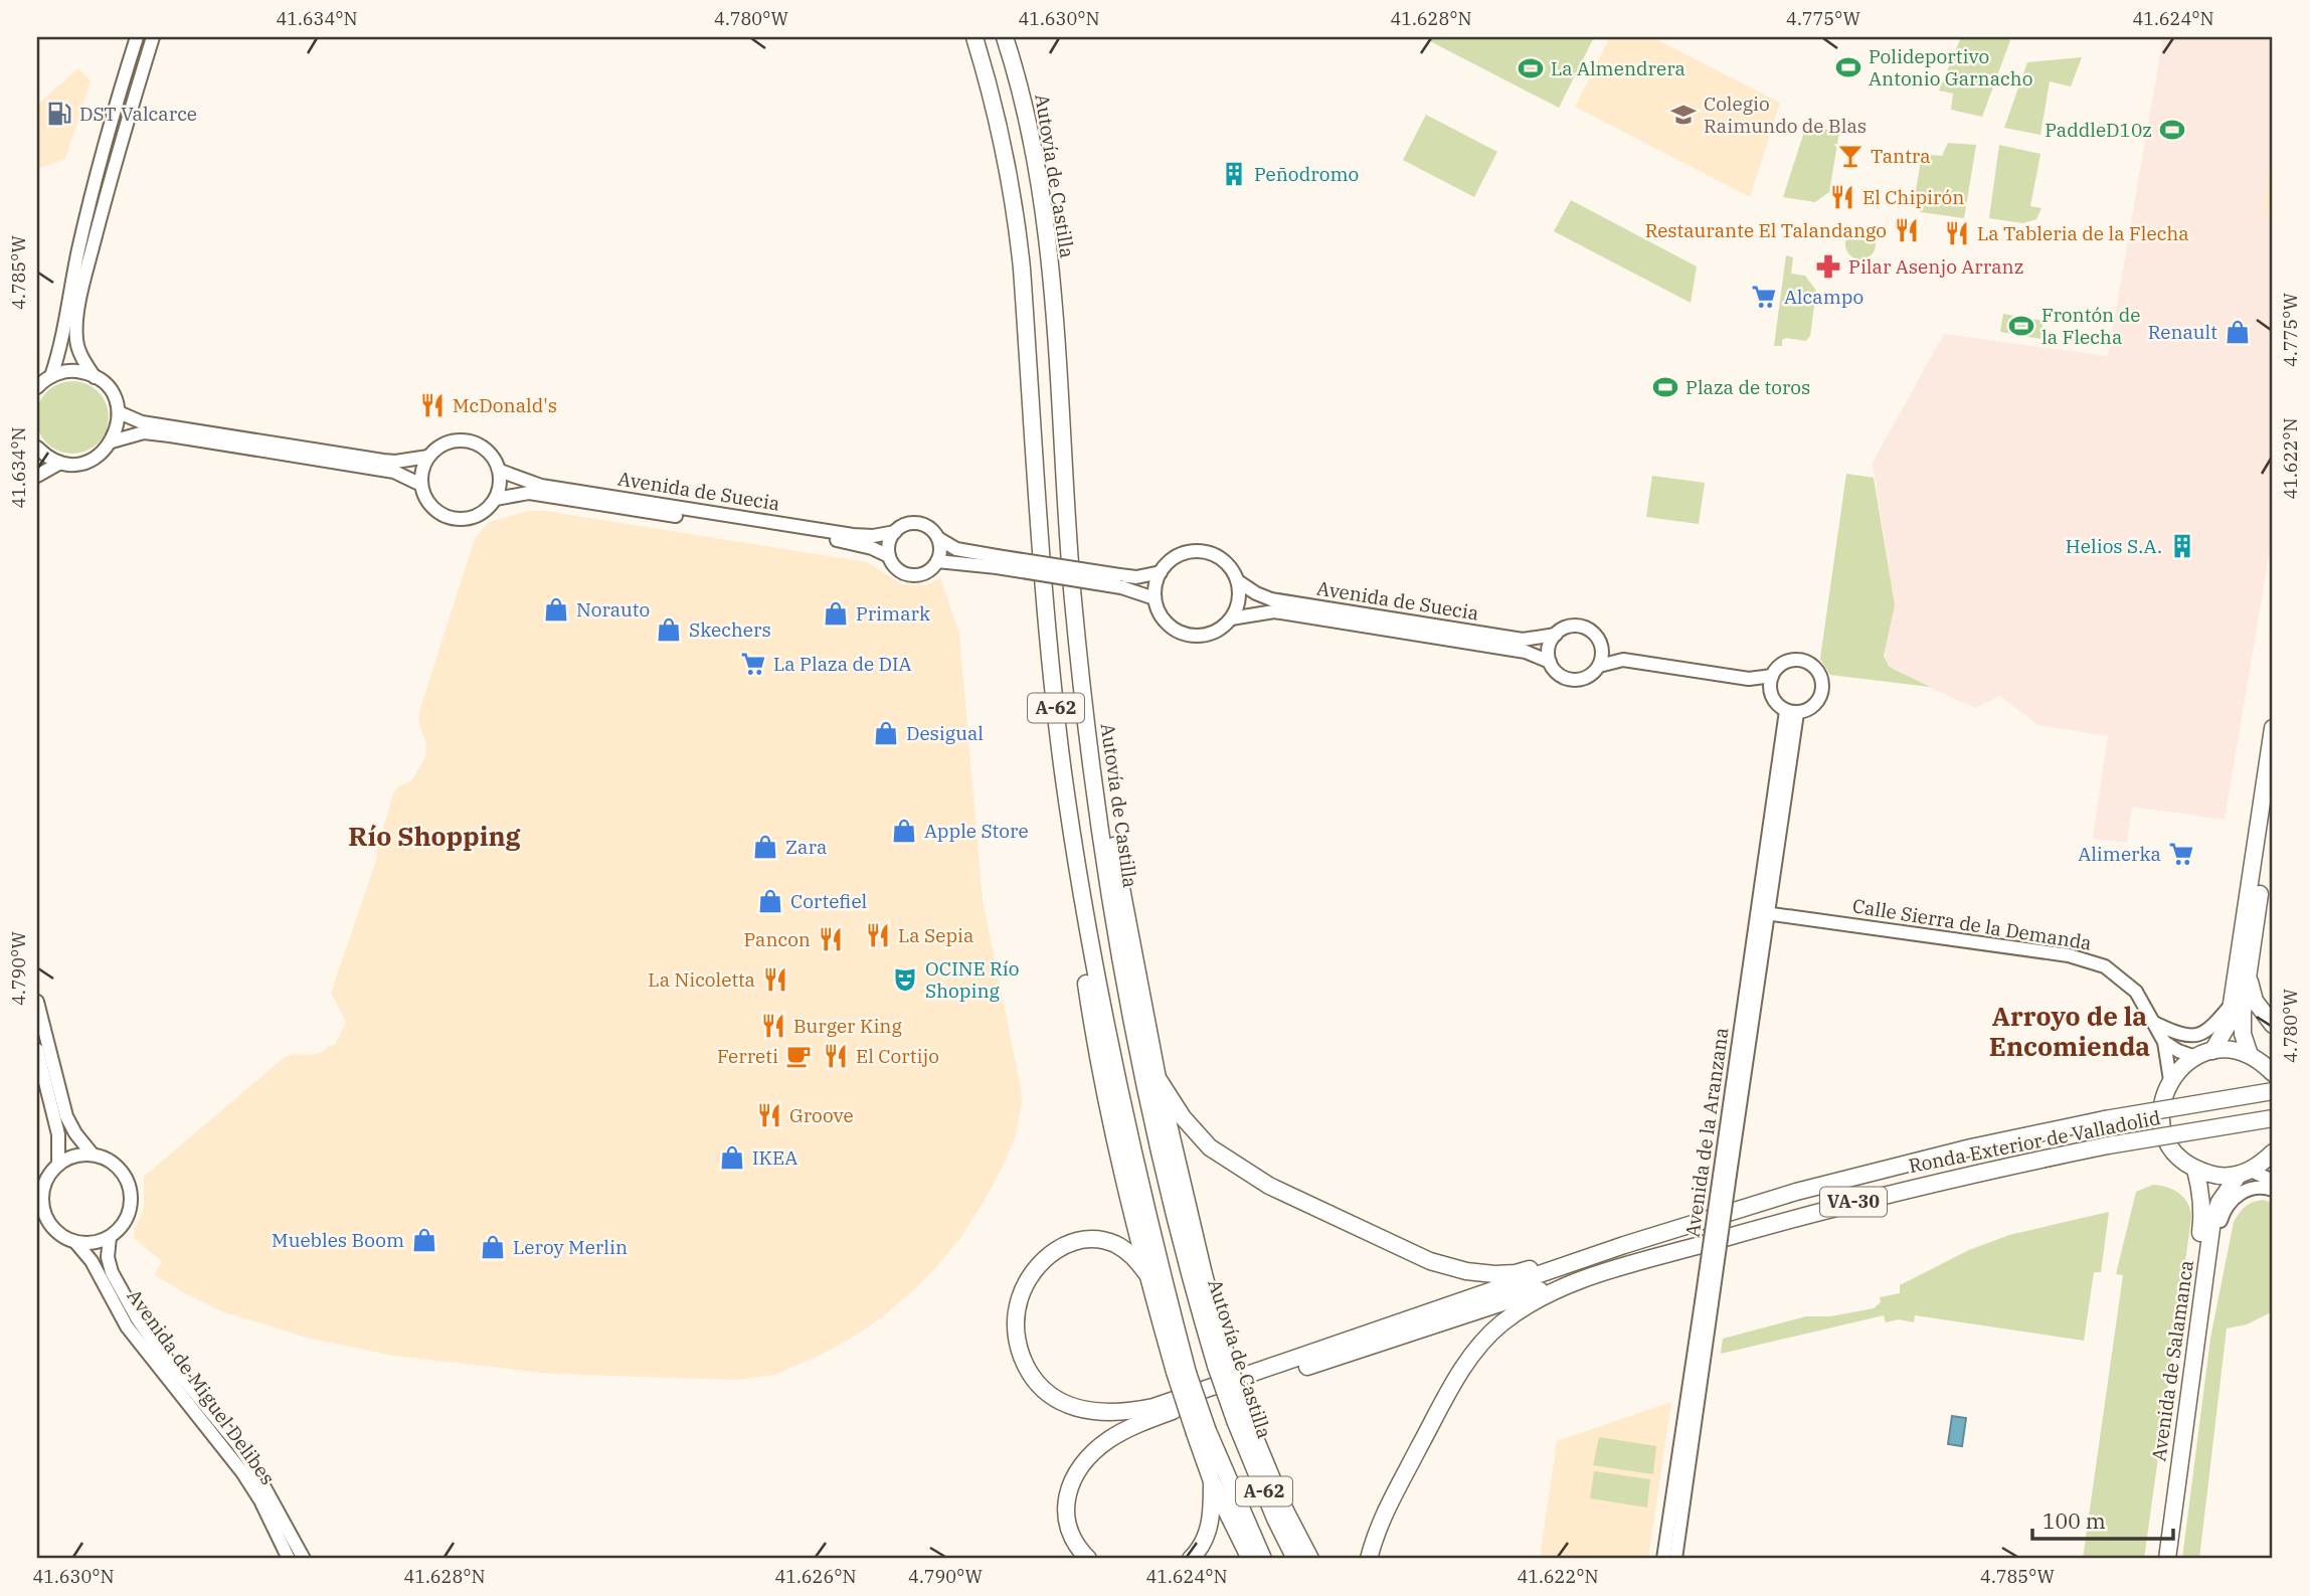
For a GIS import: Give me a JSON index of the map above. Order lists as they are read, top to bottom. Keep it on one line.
{"streets":{"highway":["Autovía de Castilla","A-62","Ronda Exterior de Valladolid","VA-30","Avenida de Salamanca"],"street":["Avenida de Suecia","Calle Sierra de la Demanda","Avenida de la Aranzana","Avenida de Miguel Delibes"]},"crossings":[["Calle Sierra de la Demanda","Avenida de la Aranzana"]],"districts":["Río Shopping","Arroyo de la Encomienda"],"places":{"sports":["Polideportivo Antonio Garnacho","La Almendrera","PaddleD10z","Frontón de la Flecha","Plaza de toros"],"fuel station":["DST Valcarce"],"school or university":["Colegio Raimundo de Blas"],"bar":["Tantra"],"building":["Peñodromo","Helios S.A."],"restaurant":["El Chipirón","Restaurante El Talandango","La Tableria de la Flecha","McDonald's","La Sepia","Pancon","La Nicoletta","Burger King","El Cortijo","Groove"],"pharmacy":["Pilar Asenjo Arranz"],"supermarket":["Alcampo","La Plaza de DIA","Alimerka"],"shop":["Renault","Norauto","Primark","Skechers","Desigual","Apple Store","Zara","Cortefiel","IKEA","Muebles Boom","Leroy Merlin"],"theatre":["OCINE Río Shoping"],"cafe":["Ferreti"]},"scale_bar":"100 m","coordinates":["41.634°N","4.780°W","41.630°N","41.628°N","4.775°W","41.624°N","4.785°W","41.622°N","4.790°W","41.626°N"]}
